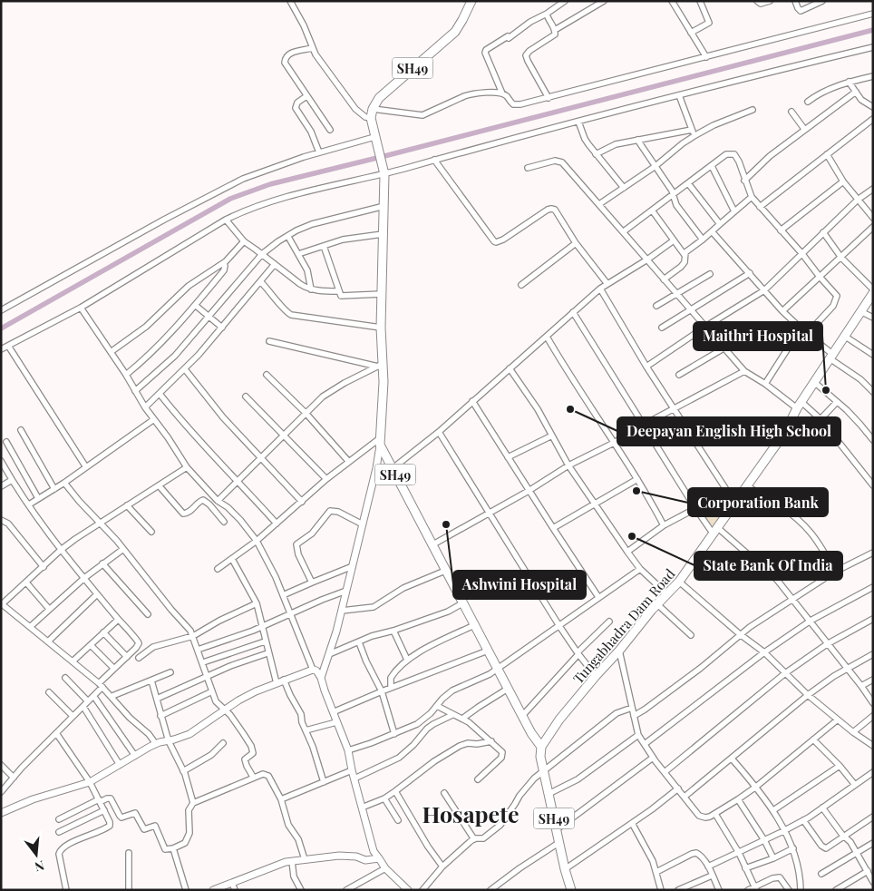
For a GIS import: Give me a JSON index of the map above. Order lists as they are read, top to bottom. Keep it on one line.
{"streets":{"main road":["SH49","Tungabhadra Dam Road"]},"crossings":[["SH49","Tungabhadra Dam Road"]],"districts":["Hosapete"],"places":["Maithri Hospital","Deepayan English High School","Corporation Bank","Ashwini Hospital","State Bank Of India"],"north":"bottom"}
